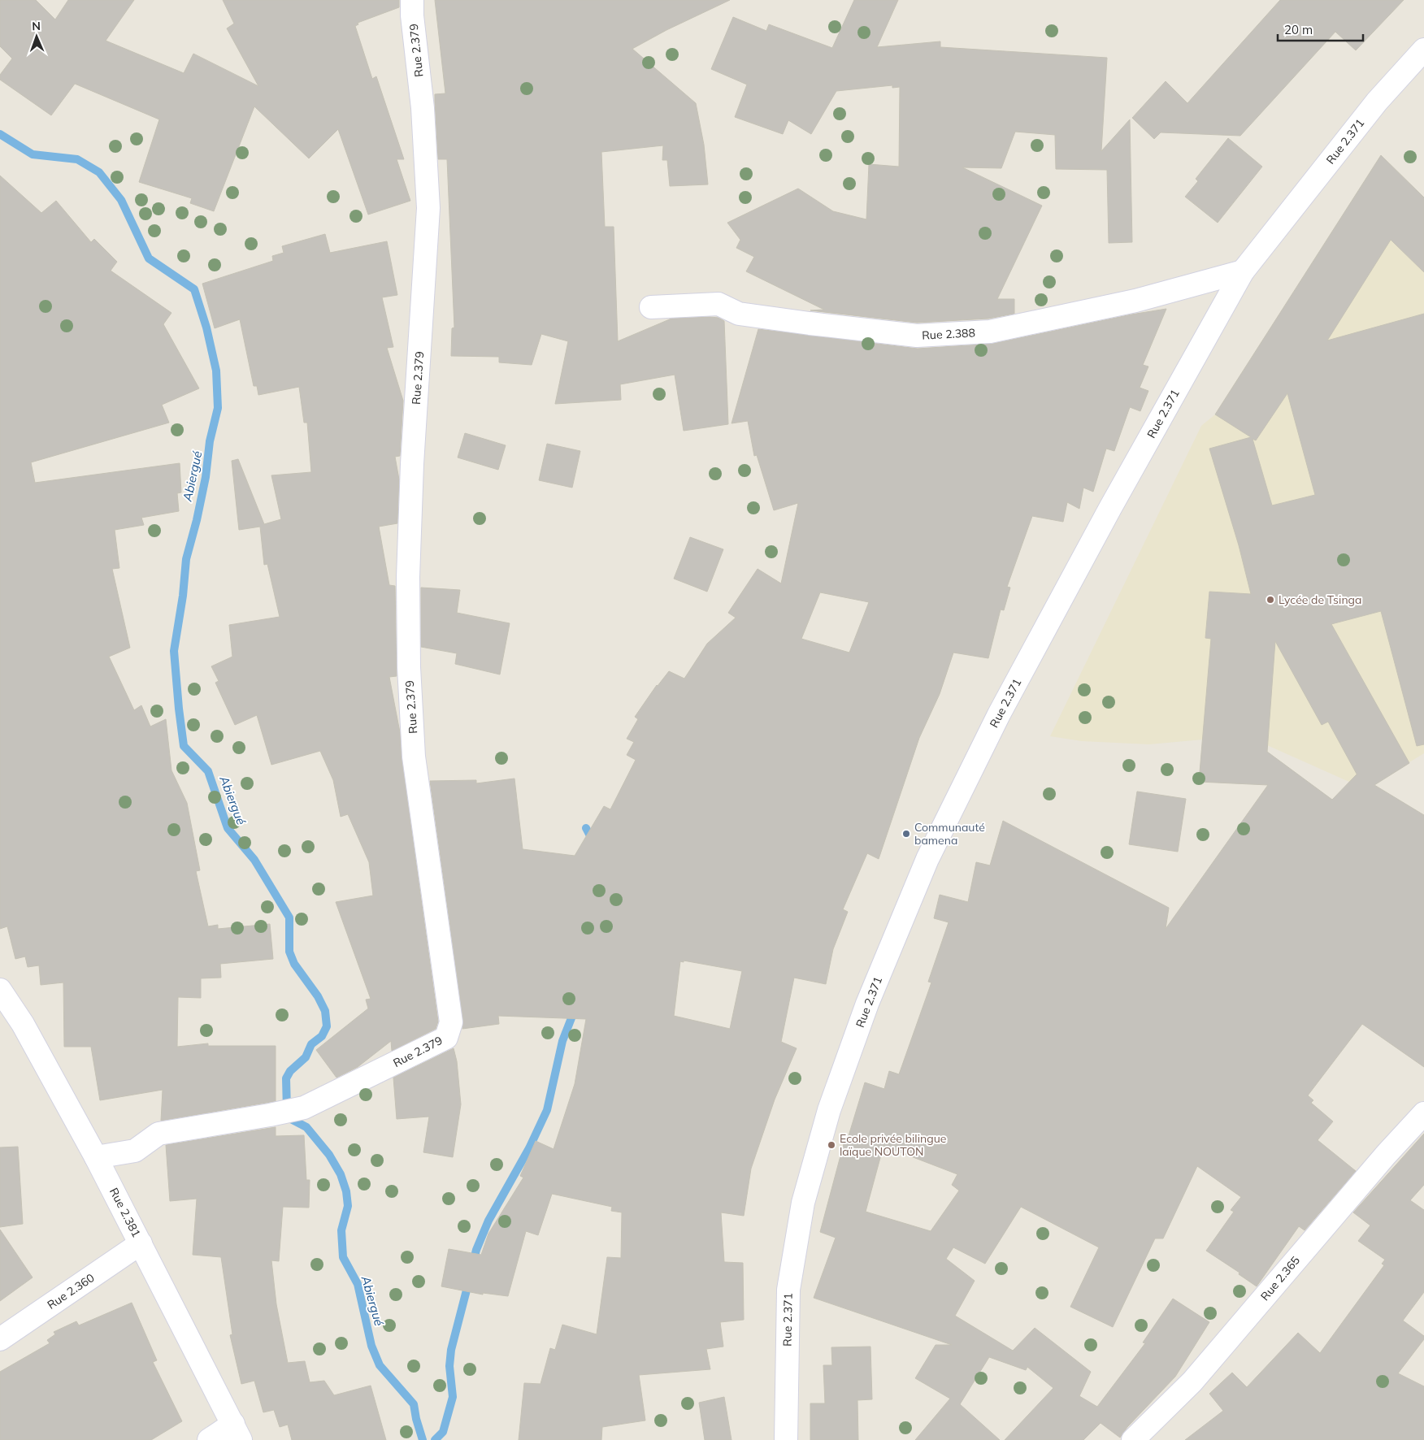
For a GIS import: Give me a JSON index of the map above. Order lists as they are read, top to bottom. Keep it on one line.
{"streets":{"street":["Rue 2.379","Rue 2.371","Rue 2.388","Rue 2.381","Rue 2.365","Rue 2.360"]},"crossings":[["Rue 2.379","Rue 2.381"],["Rue 2.371","Rue 2.388"],["Rue 2.381","Rue 2.360"]],"water":["Abiergué"],"places":["Lycée de Tsinga","Communauté bamena","Ecole privée bilingue laïque NOUTON"],"scale_bar":"20 m","north":"top"}
